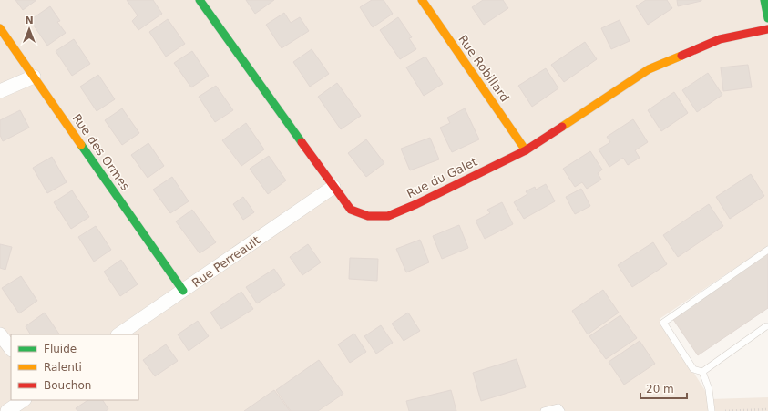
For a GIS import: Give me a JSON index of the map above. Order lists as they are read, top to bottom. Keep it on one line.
{"streets":{"street":["Rue Robillard","Rue des Ormes","Rue du Galet","Rue Perreault"]},"crossings":[["Rue Robillard","Rue du Galet"],["Rue des Ormes","Rue Perreault"],["Rue du Galet","Rue Perreault"]],"legend":["Fluide","Ralenti","Bouchon"],"scale_bar":"20 m","north":"top"}
